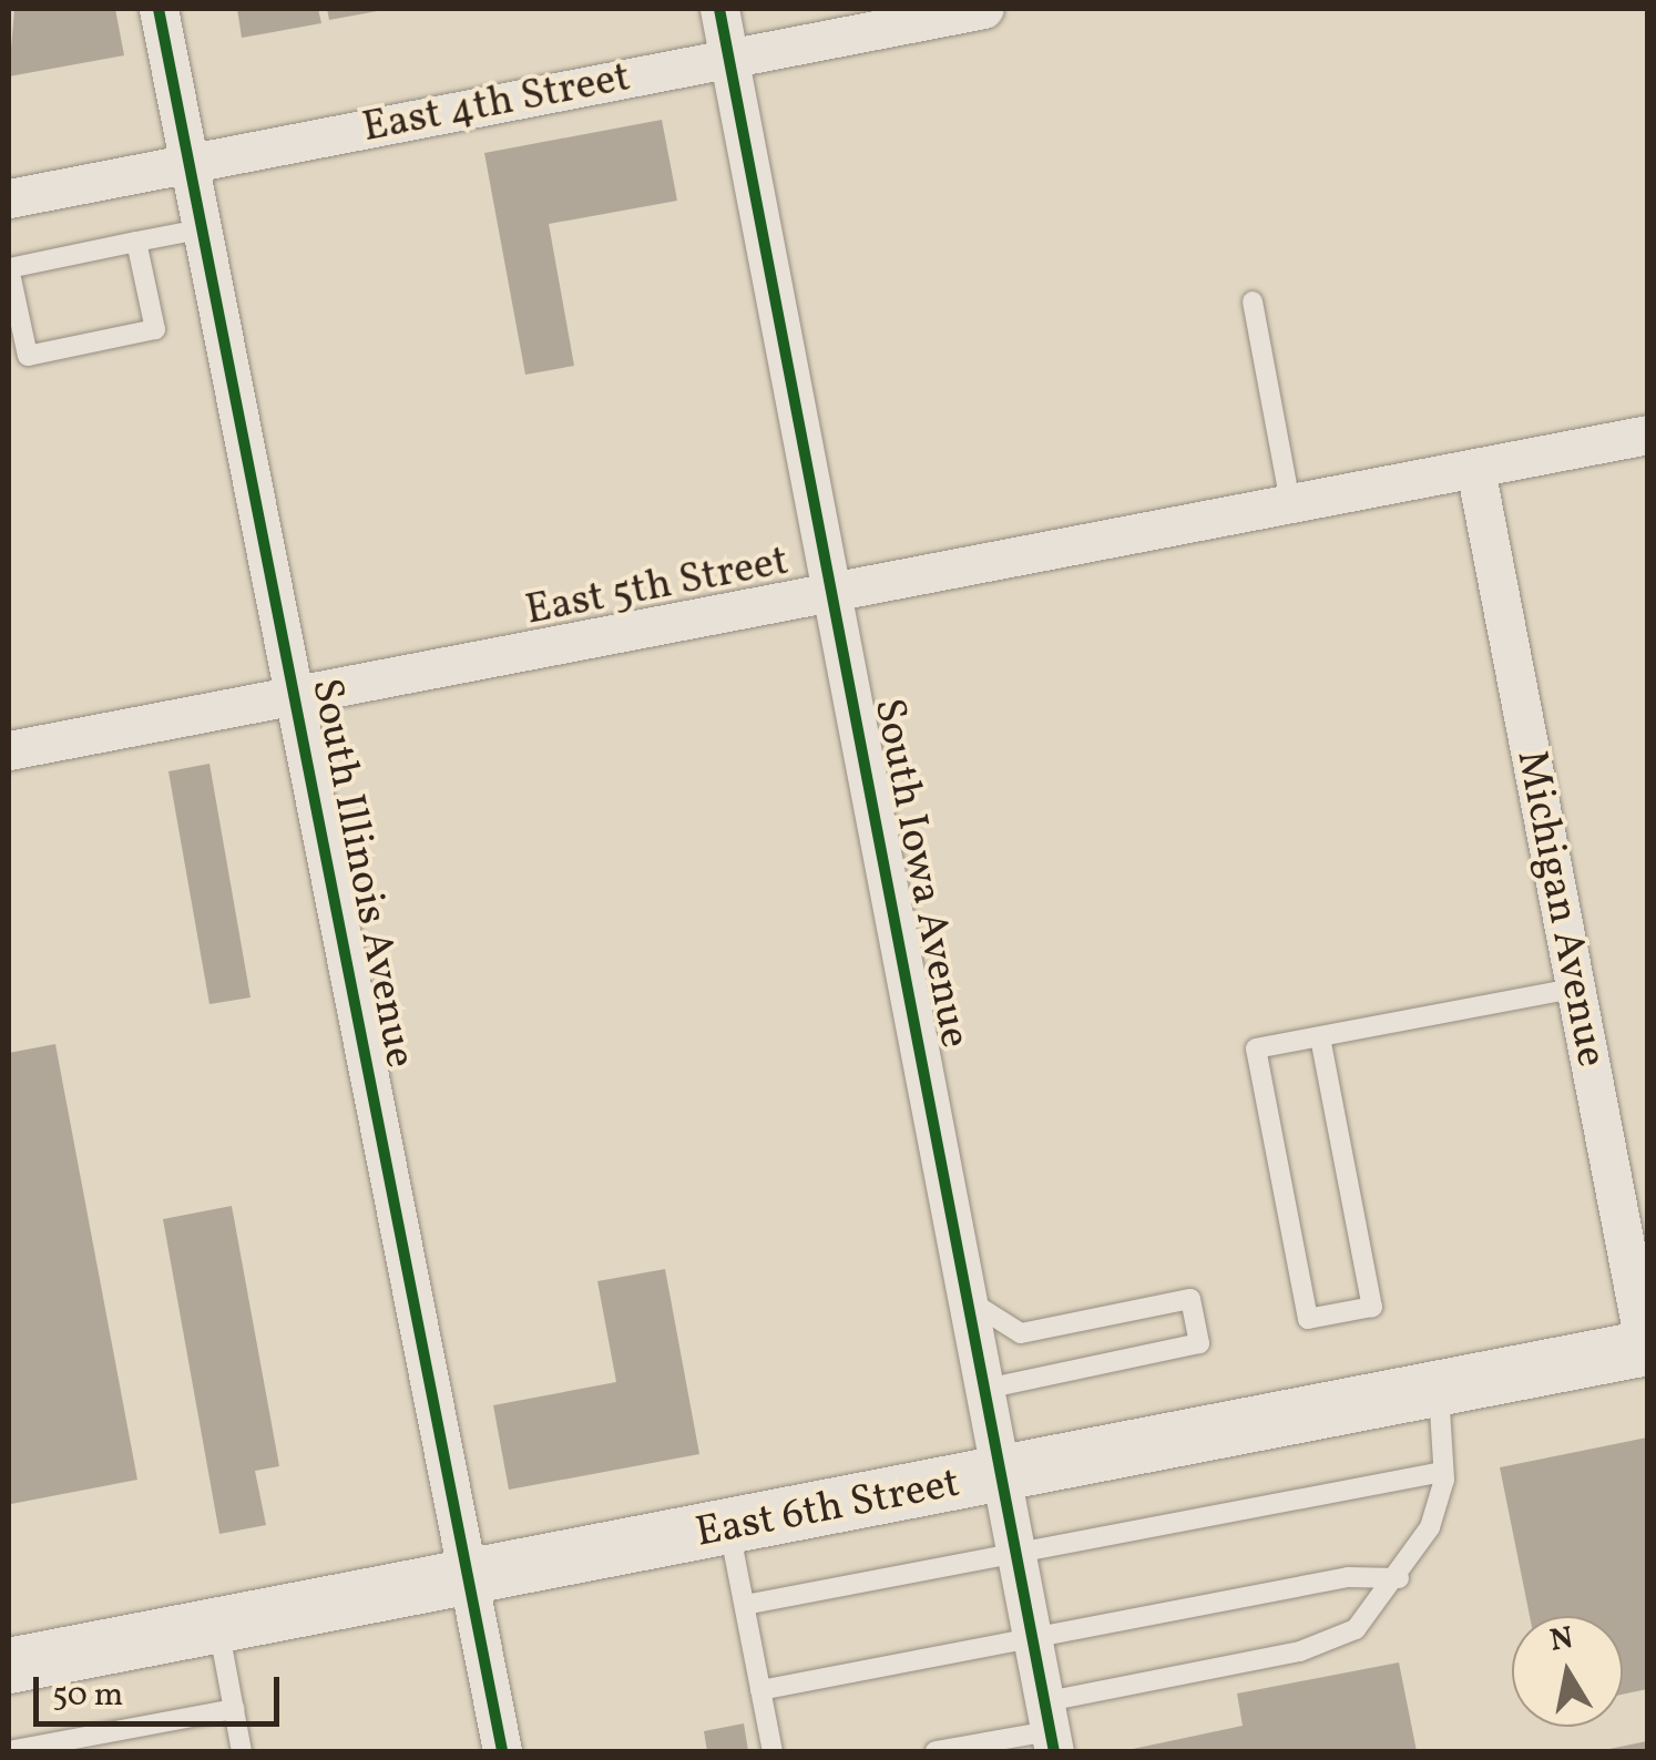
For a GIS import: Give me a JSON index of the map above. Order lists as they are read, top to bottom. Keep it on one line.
{"streets":{"street":["East 4th Street","East 5th Street","South Illinois Avenue","South Iowa Avenue","Michigan Avenue","East 6th Street"]},"crossings":[["East 4th Street","South Illinois Avenue"],["East 4th Street","South Iowa Avenue"],["East 5th Street","South Illinois Avenue"],["East 5th Street","South Iowa Avenue"],["East 5th Street","Michigan Avenue"],["South Illinois Avenue","East 6th Street"],["South Iowa Avenue","East 6th Street"],["Michigan Avenue","East 6th Street"]],"scale_bar":"50 m","north":"top"}
